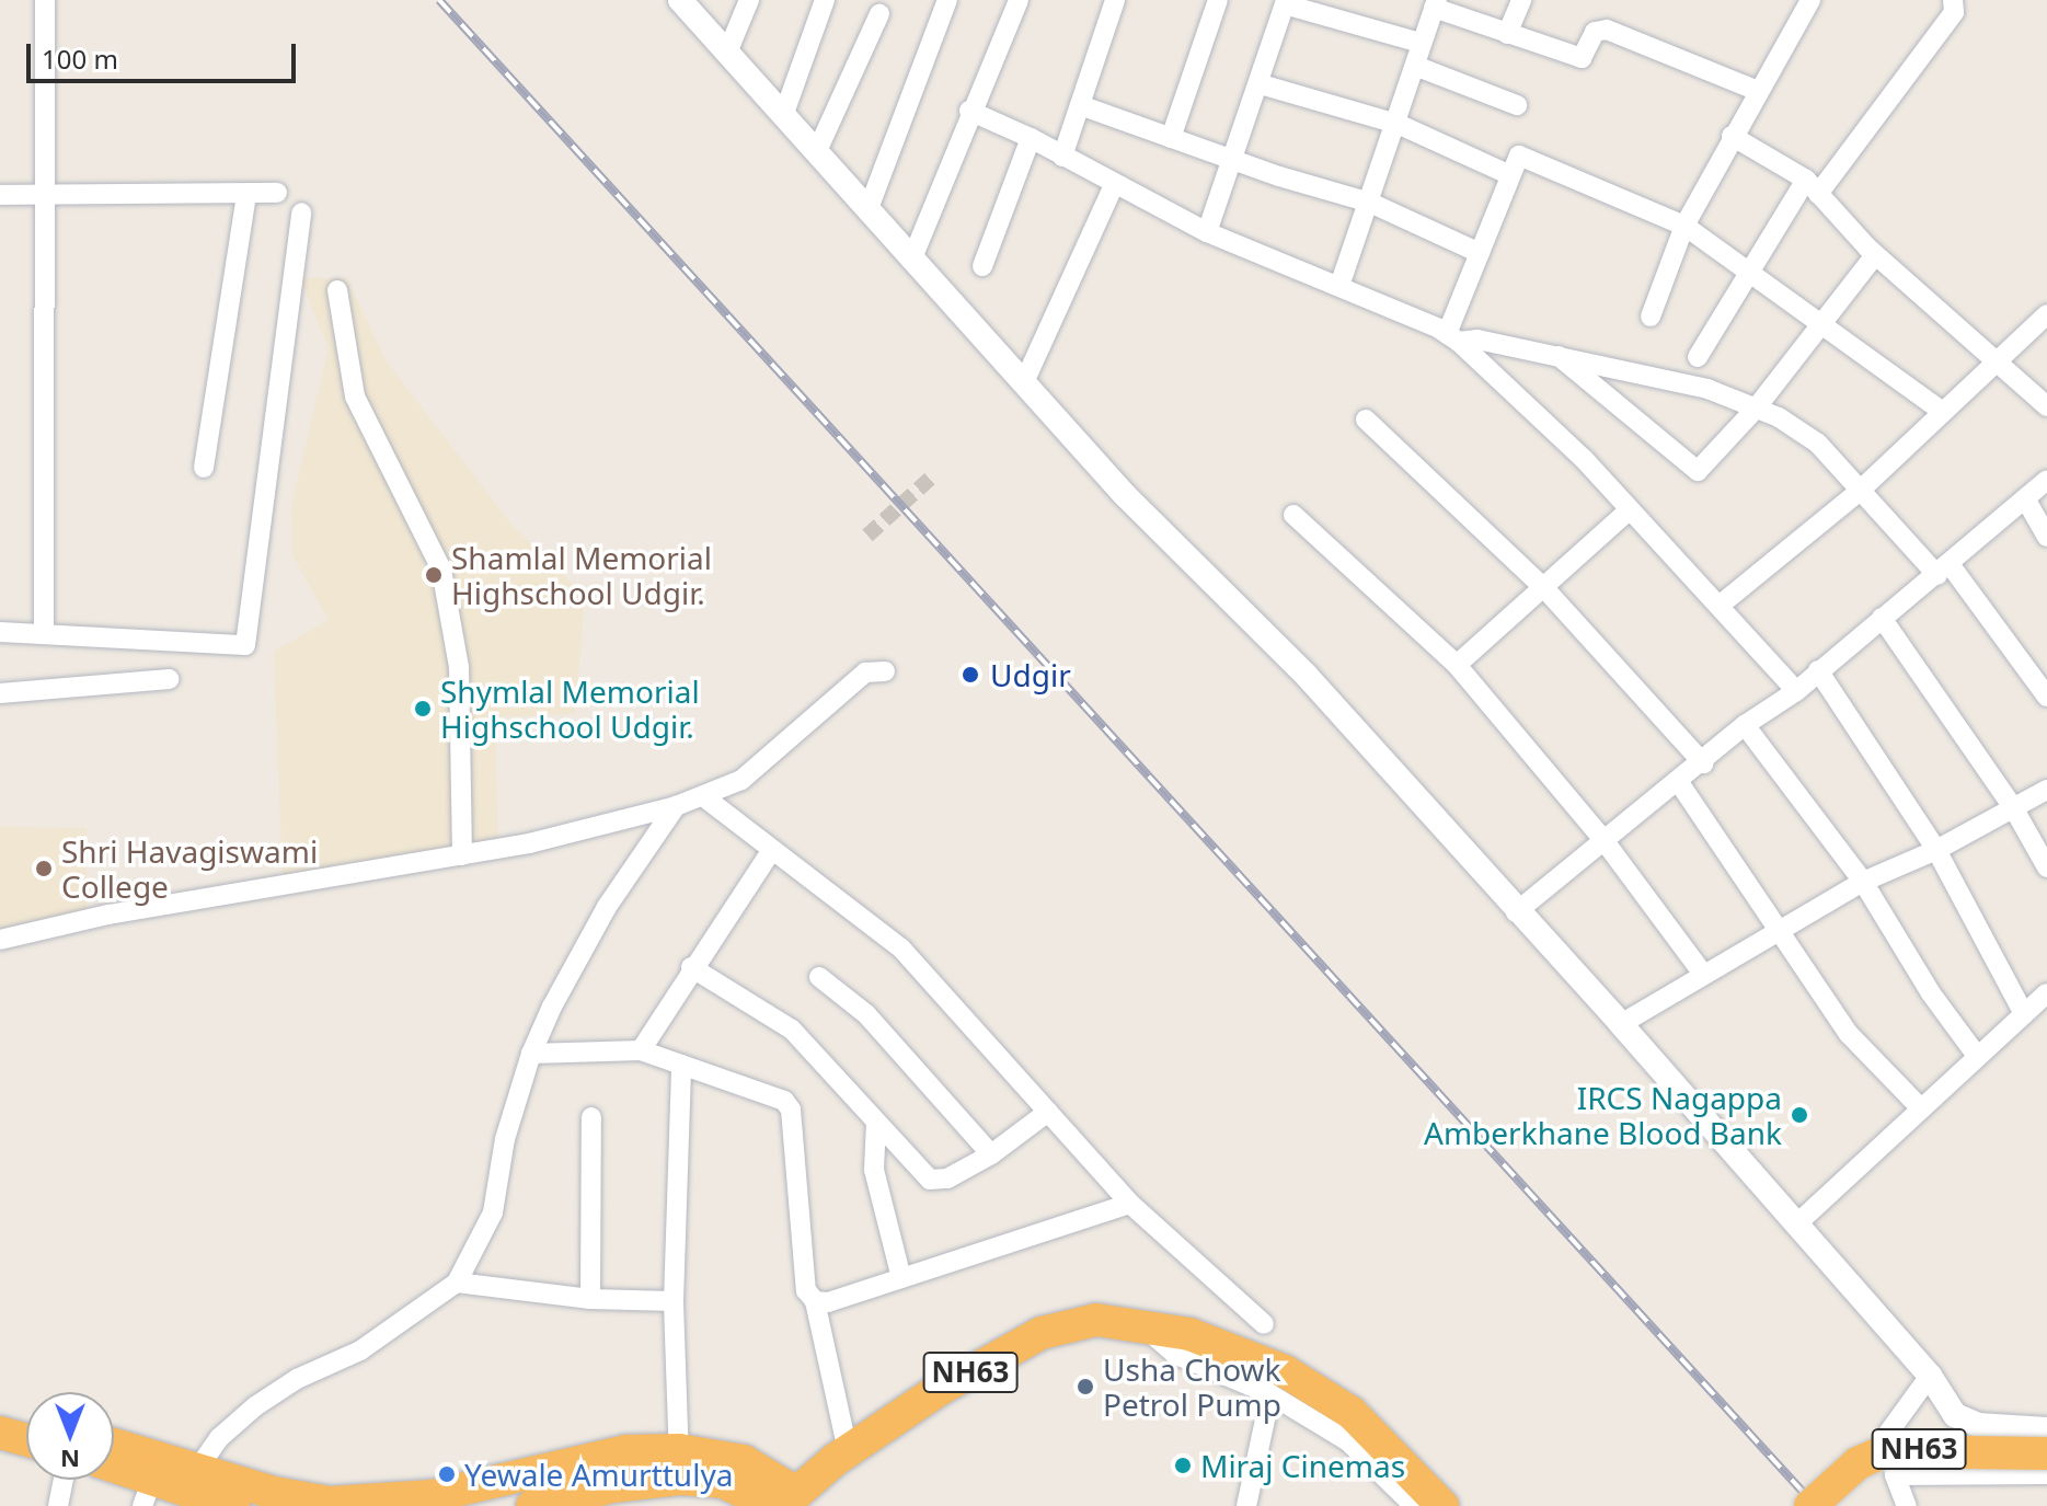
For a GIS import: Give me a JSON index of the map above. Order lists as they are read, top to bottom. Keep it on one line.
{"streets":{"highway":["NH63"]},"places":["Shamlal Memorial Highschool Udgir.","Udgir","Shymlal Memorial Highschool Udgir.","Shri Havagiswami College","IRCS Nagappa Amberkhane Blood Bank","Usha Chowk Petrol Pump","Miraj Cinemas","Yewale Amurttulya"],"scale_bar":"100 m","north":"bottom"}
